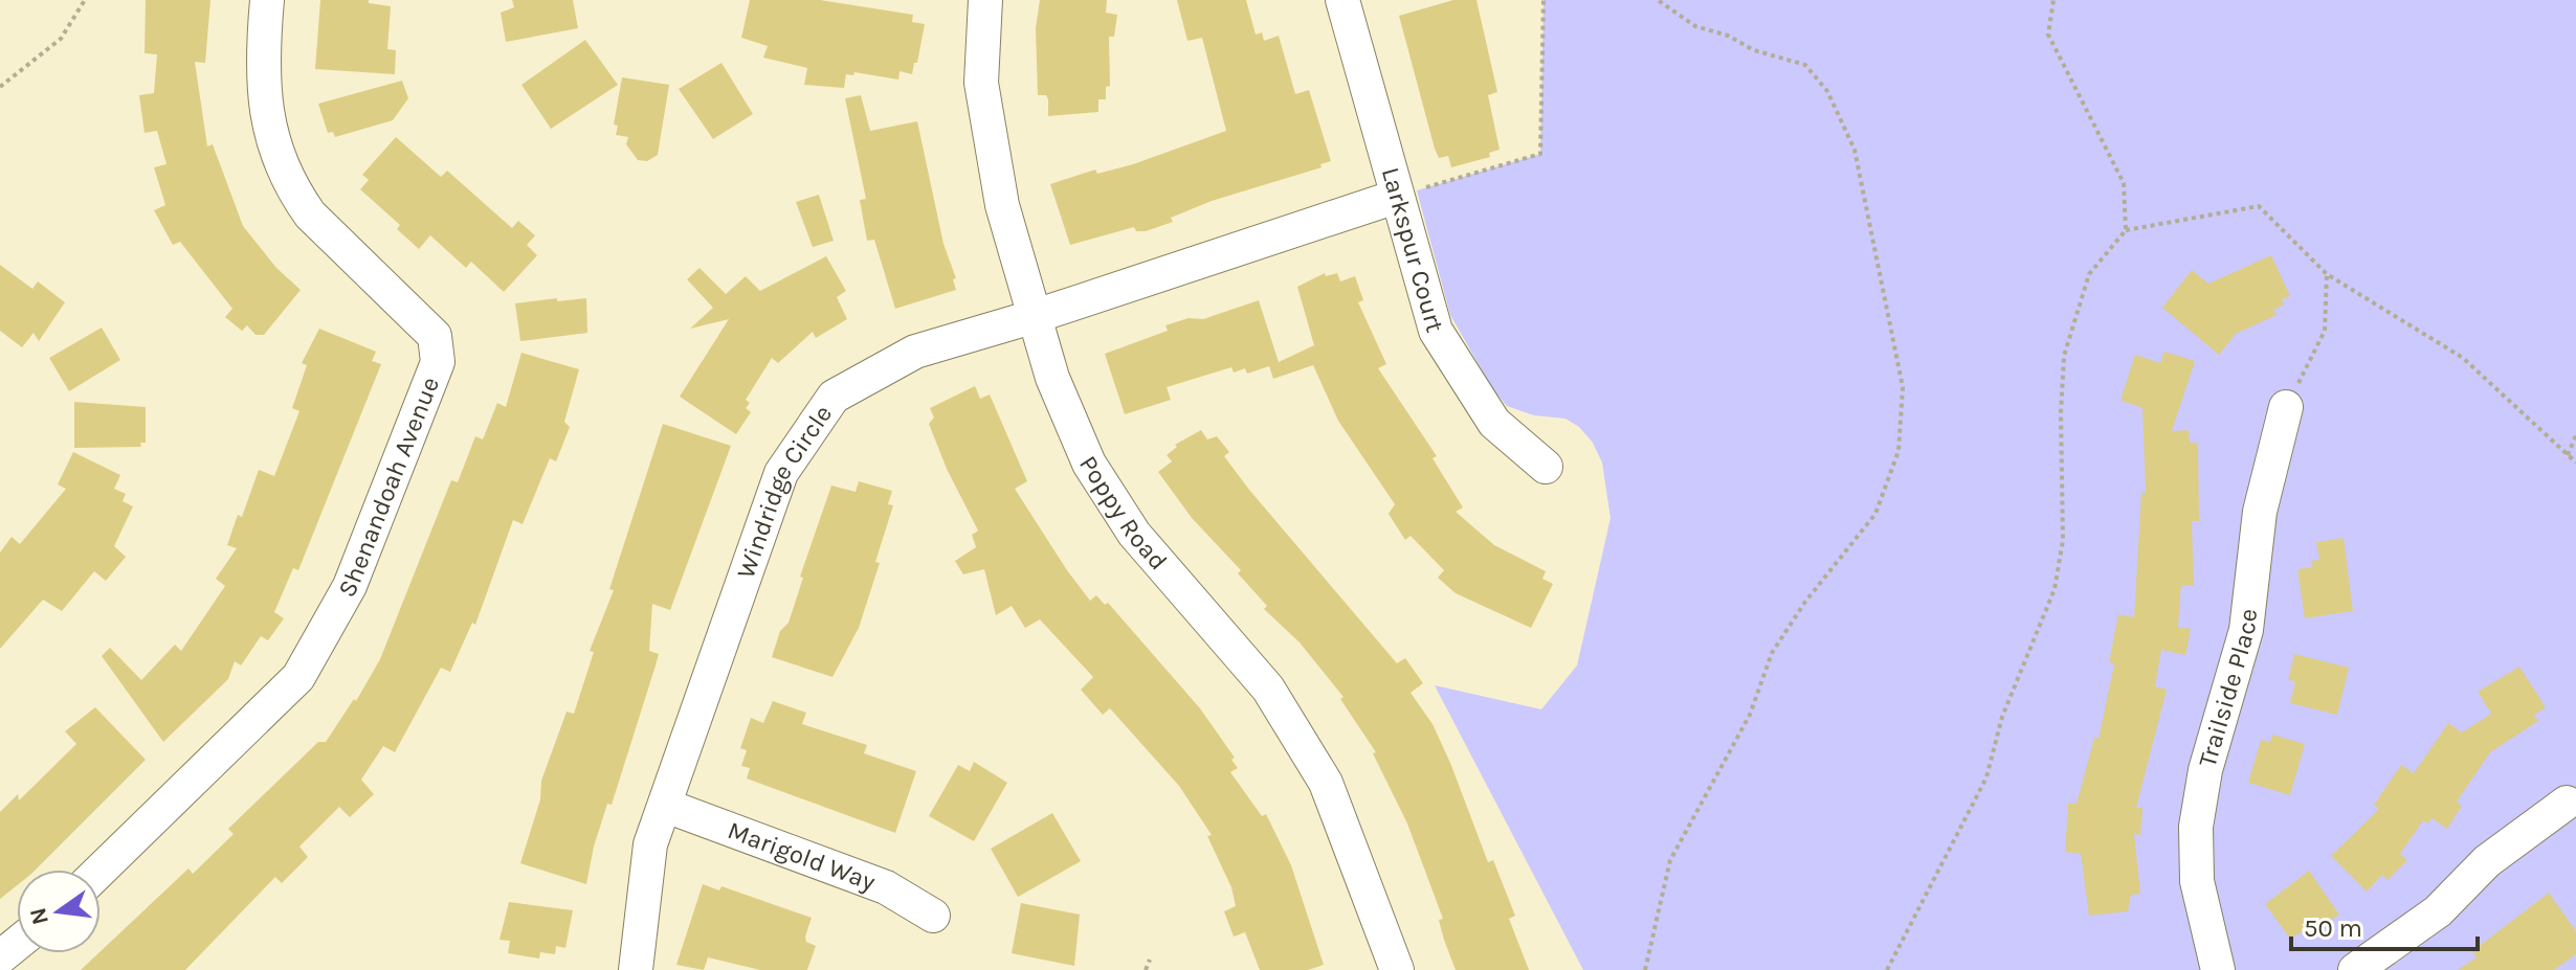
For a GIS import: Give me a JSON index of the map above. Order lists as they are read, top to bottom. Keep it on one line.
{"streets":{"street":["Larkspur Court","Shenandoah Avenue","Windridge Circle","Poppy Road","Trailside Place","Marigold Way"]},"crossings":[["Larkspur Court","Windridge Circle"],["Windridge Circle","Poppy Road"],["Windridge Circle","Marigold Way"]],"scale_bar":"50 m","north":"left"}
